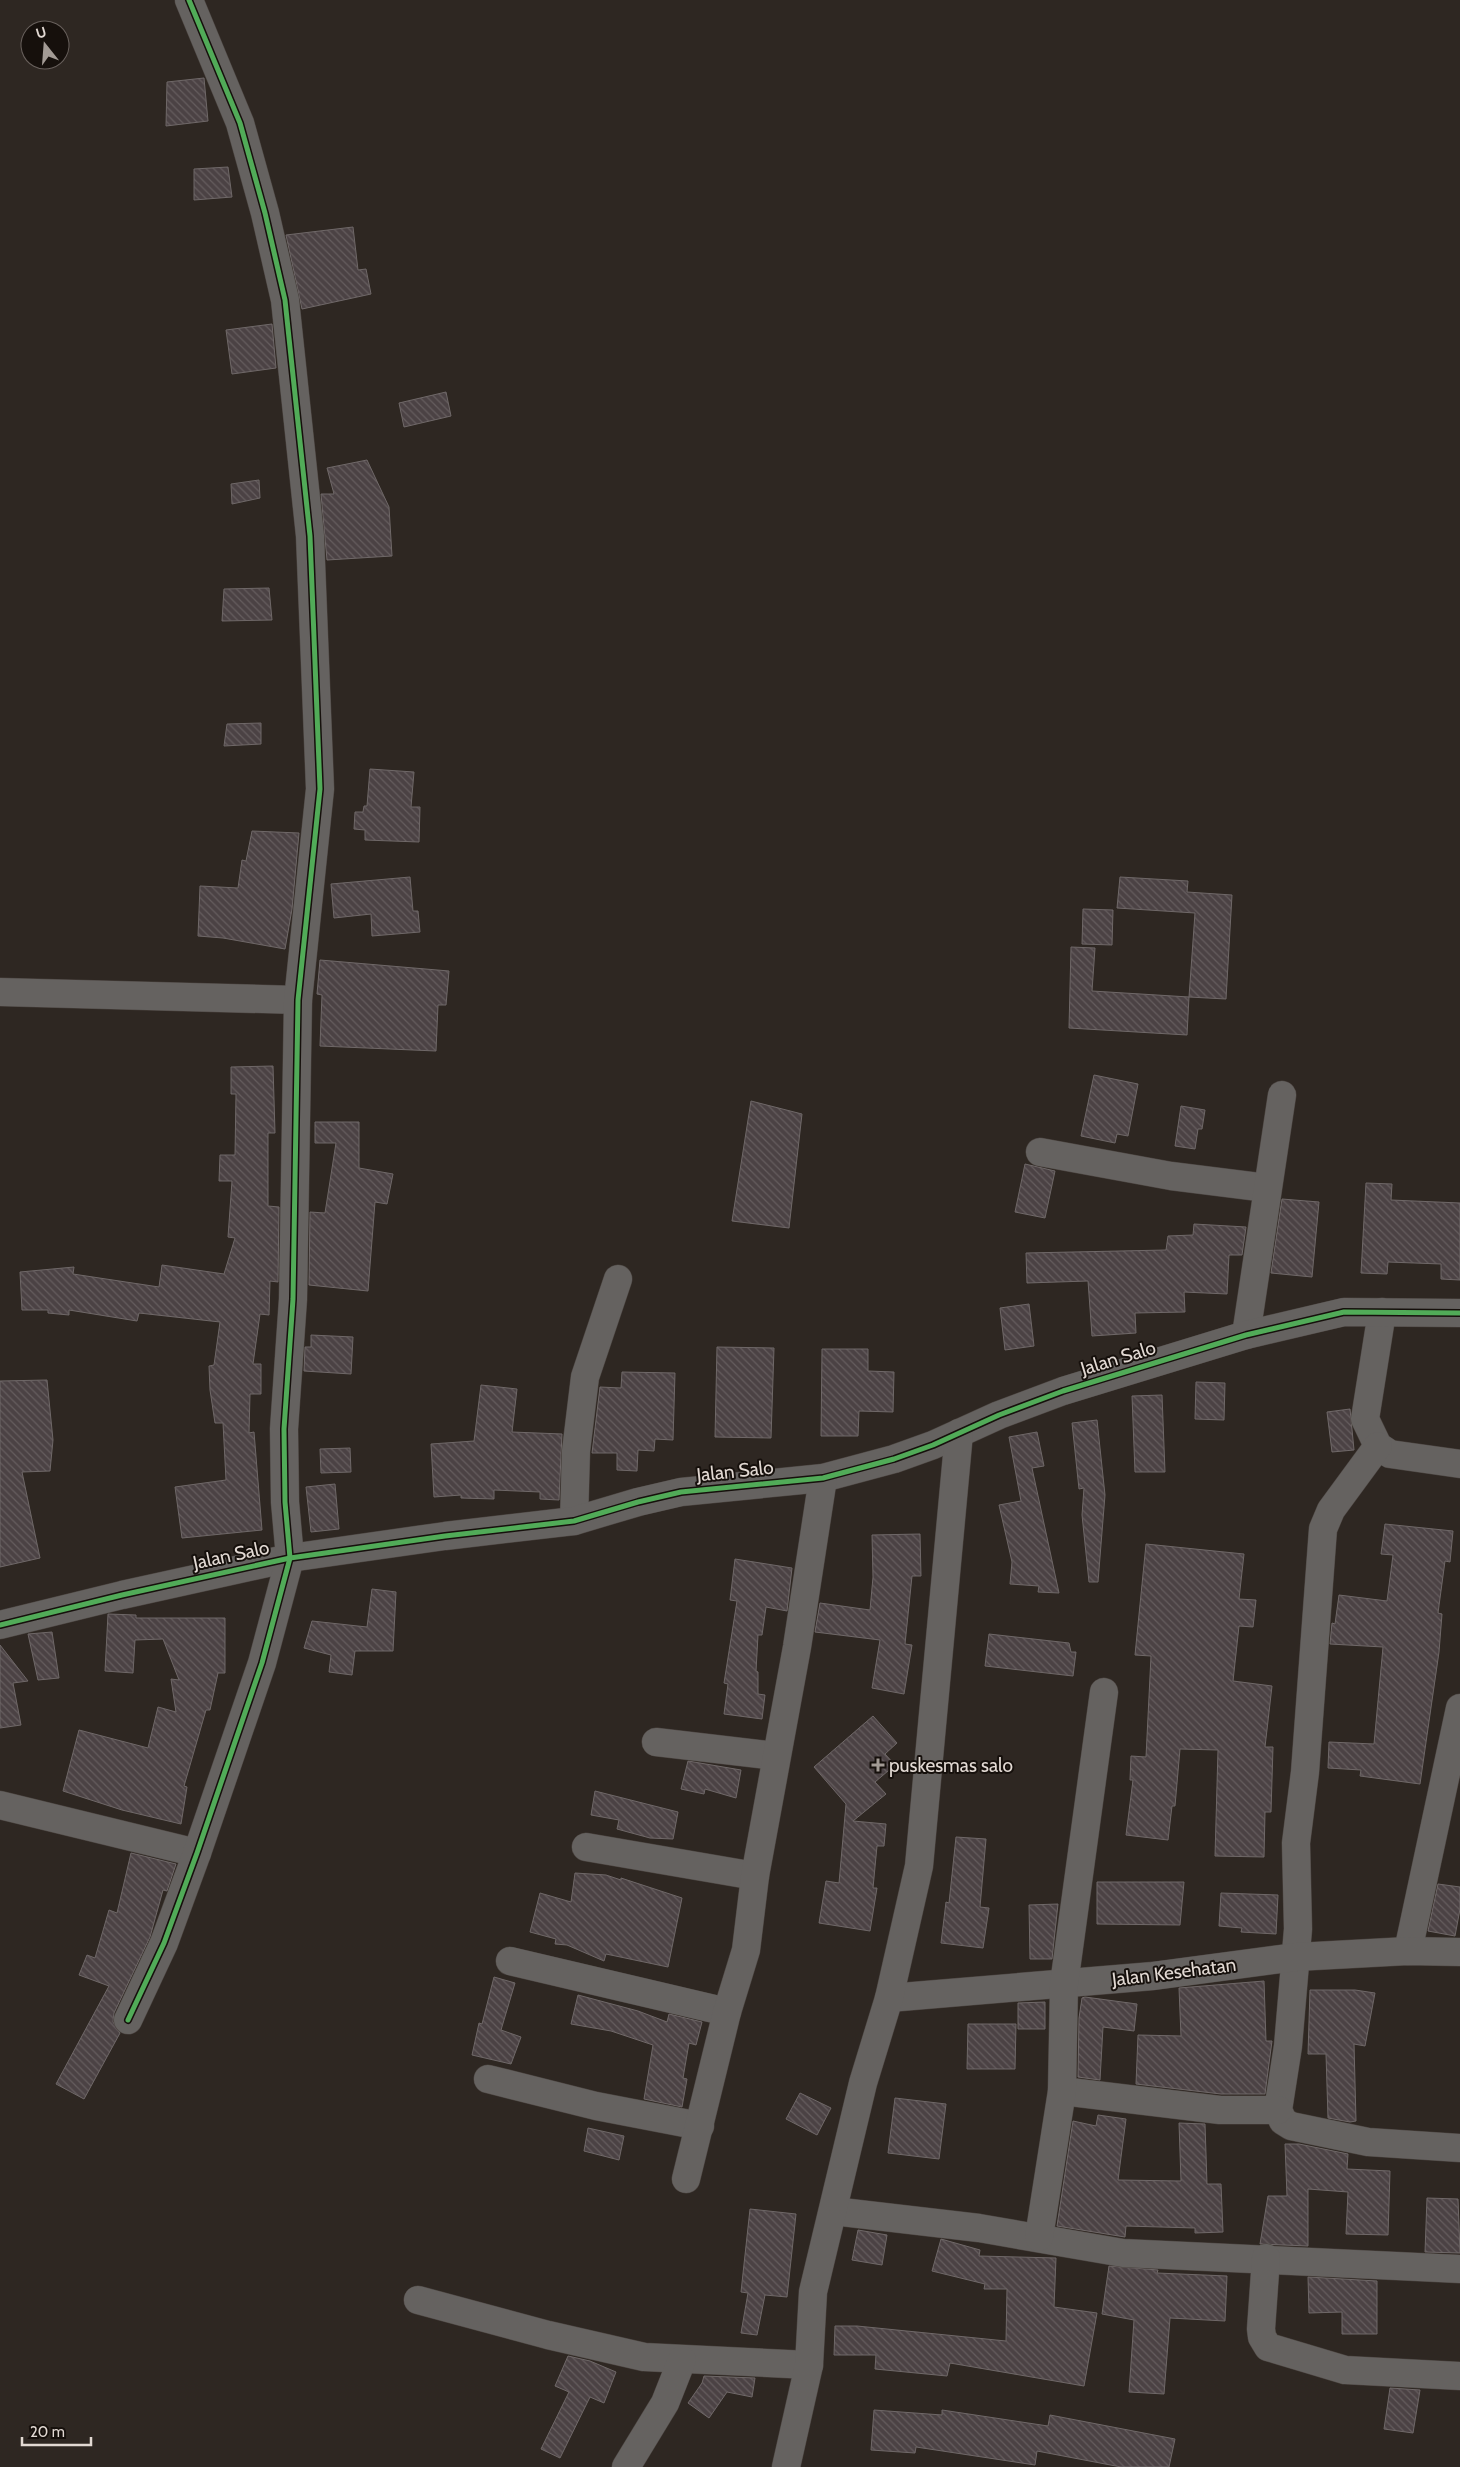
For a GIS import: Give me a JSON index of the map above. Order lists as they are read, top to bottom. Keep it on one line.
{"streets":{"street":["Jalan Salo","Jalan Kesehatan"]},"places":{"health":["puskesmas salo"]},"scale_bar":"20 m","north":"top"}
